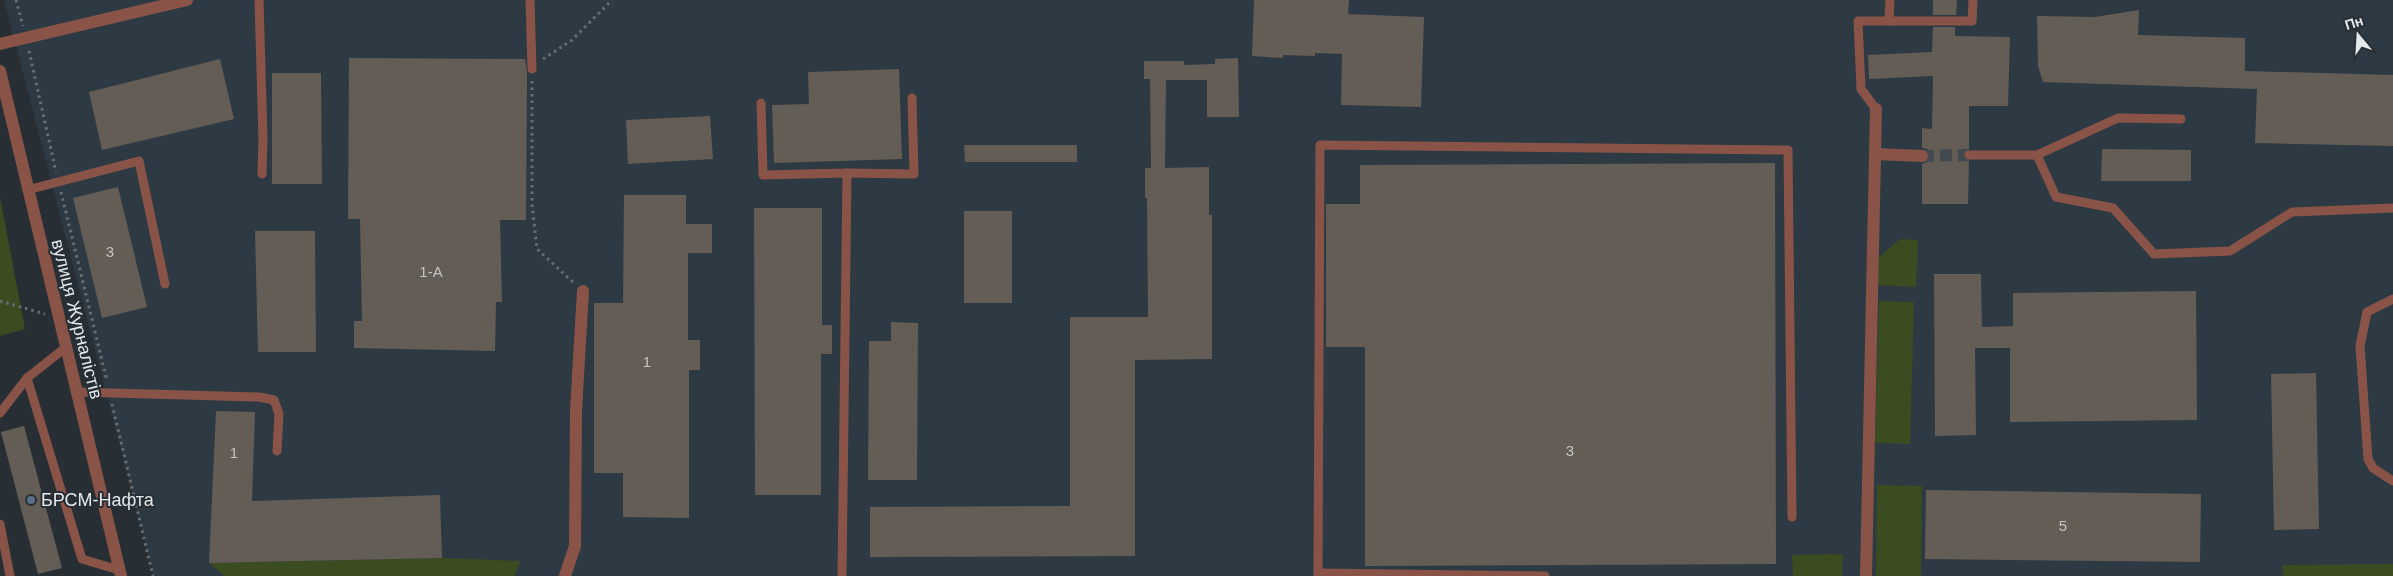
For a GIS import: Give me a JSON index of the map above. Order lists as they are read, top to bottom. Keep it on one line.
{"streets":{"street":["вулиця Журналістів"]},"places":["БРСМ-Нафта"],"house_numbers":["3","1-А","1","3","1","5"],"north":"top"}
